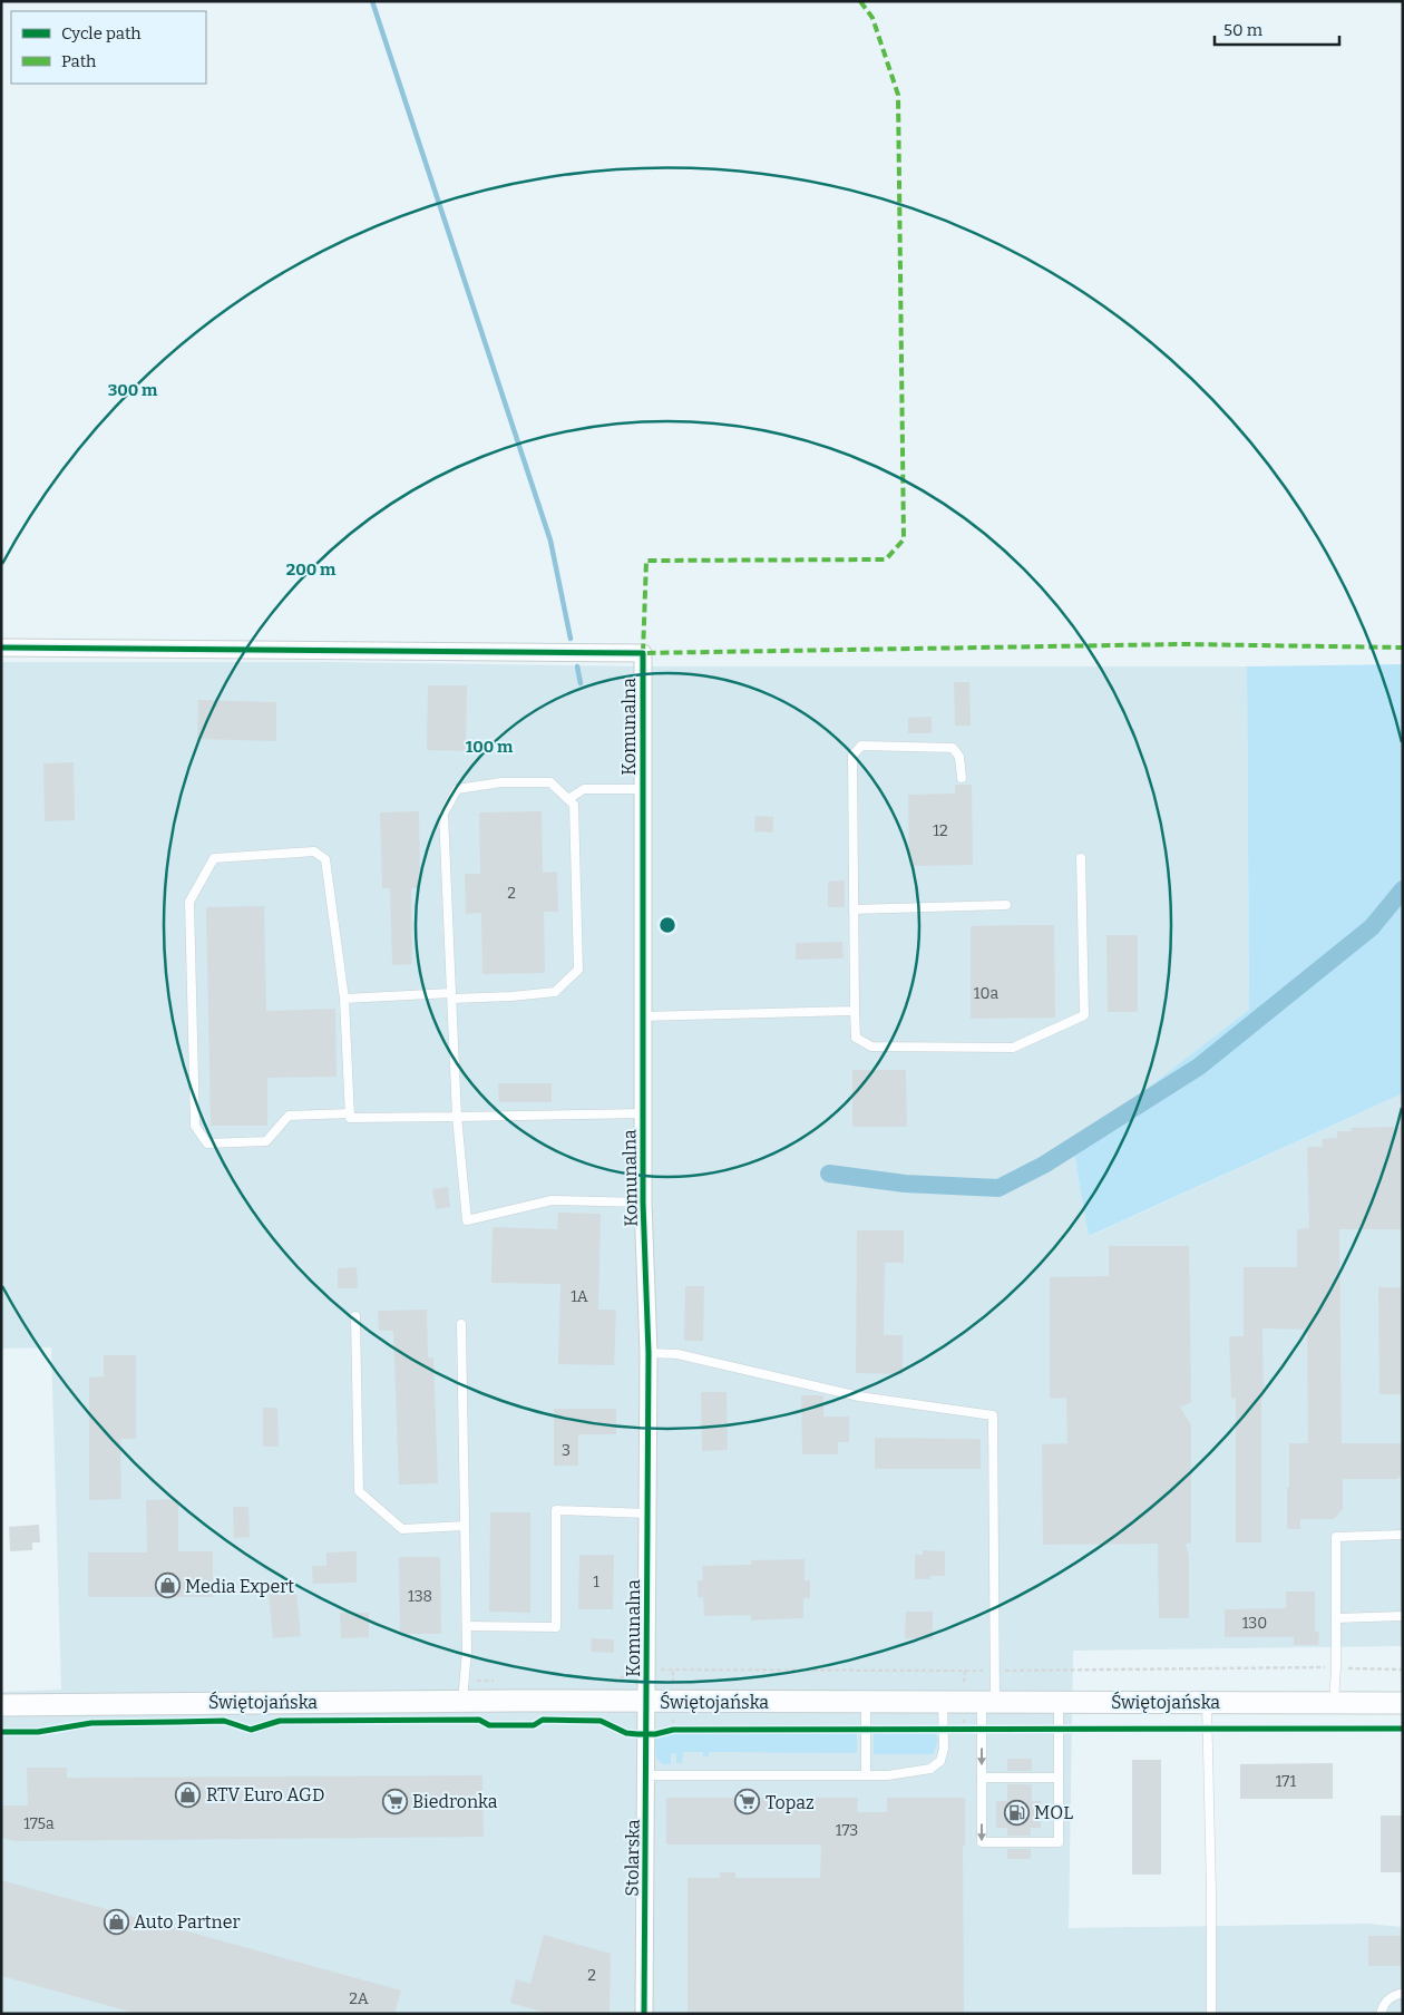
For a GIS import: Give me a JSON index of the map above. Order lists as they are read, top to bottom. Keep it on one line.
{"streets":{"street":["Komunalna","Świętojańska","Stolarska"]},"crossings":[["Komunalna","Świętojańska"],["Komunalna","Stolarska"],["Świętojańska","Stolarska"]],"places":{"shop":["Media Expert","RTV Euro AGD","Auto Partner"],"supermarket":["Biedronka","Topaz"],"fuel station":["MOL"]},"house_numbers":["12","2","10a","1A","3","1","138","130","171","175a","173","2","2A"],"legend":["Cycle path","Path"],"scale_bar":"50 m","rings":["300 m","200 m","100 m"]}
